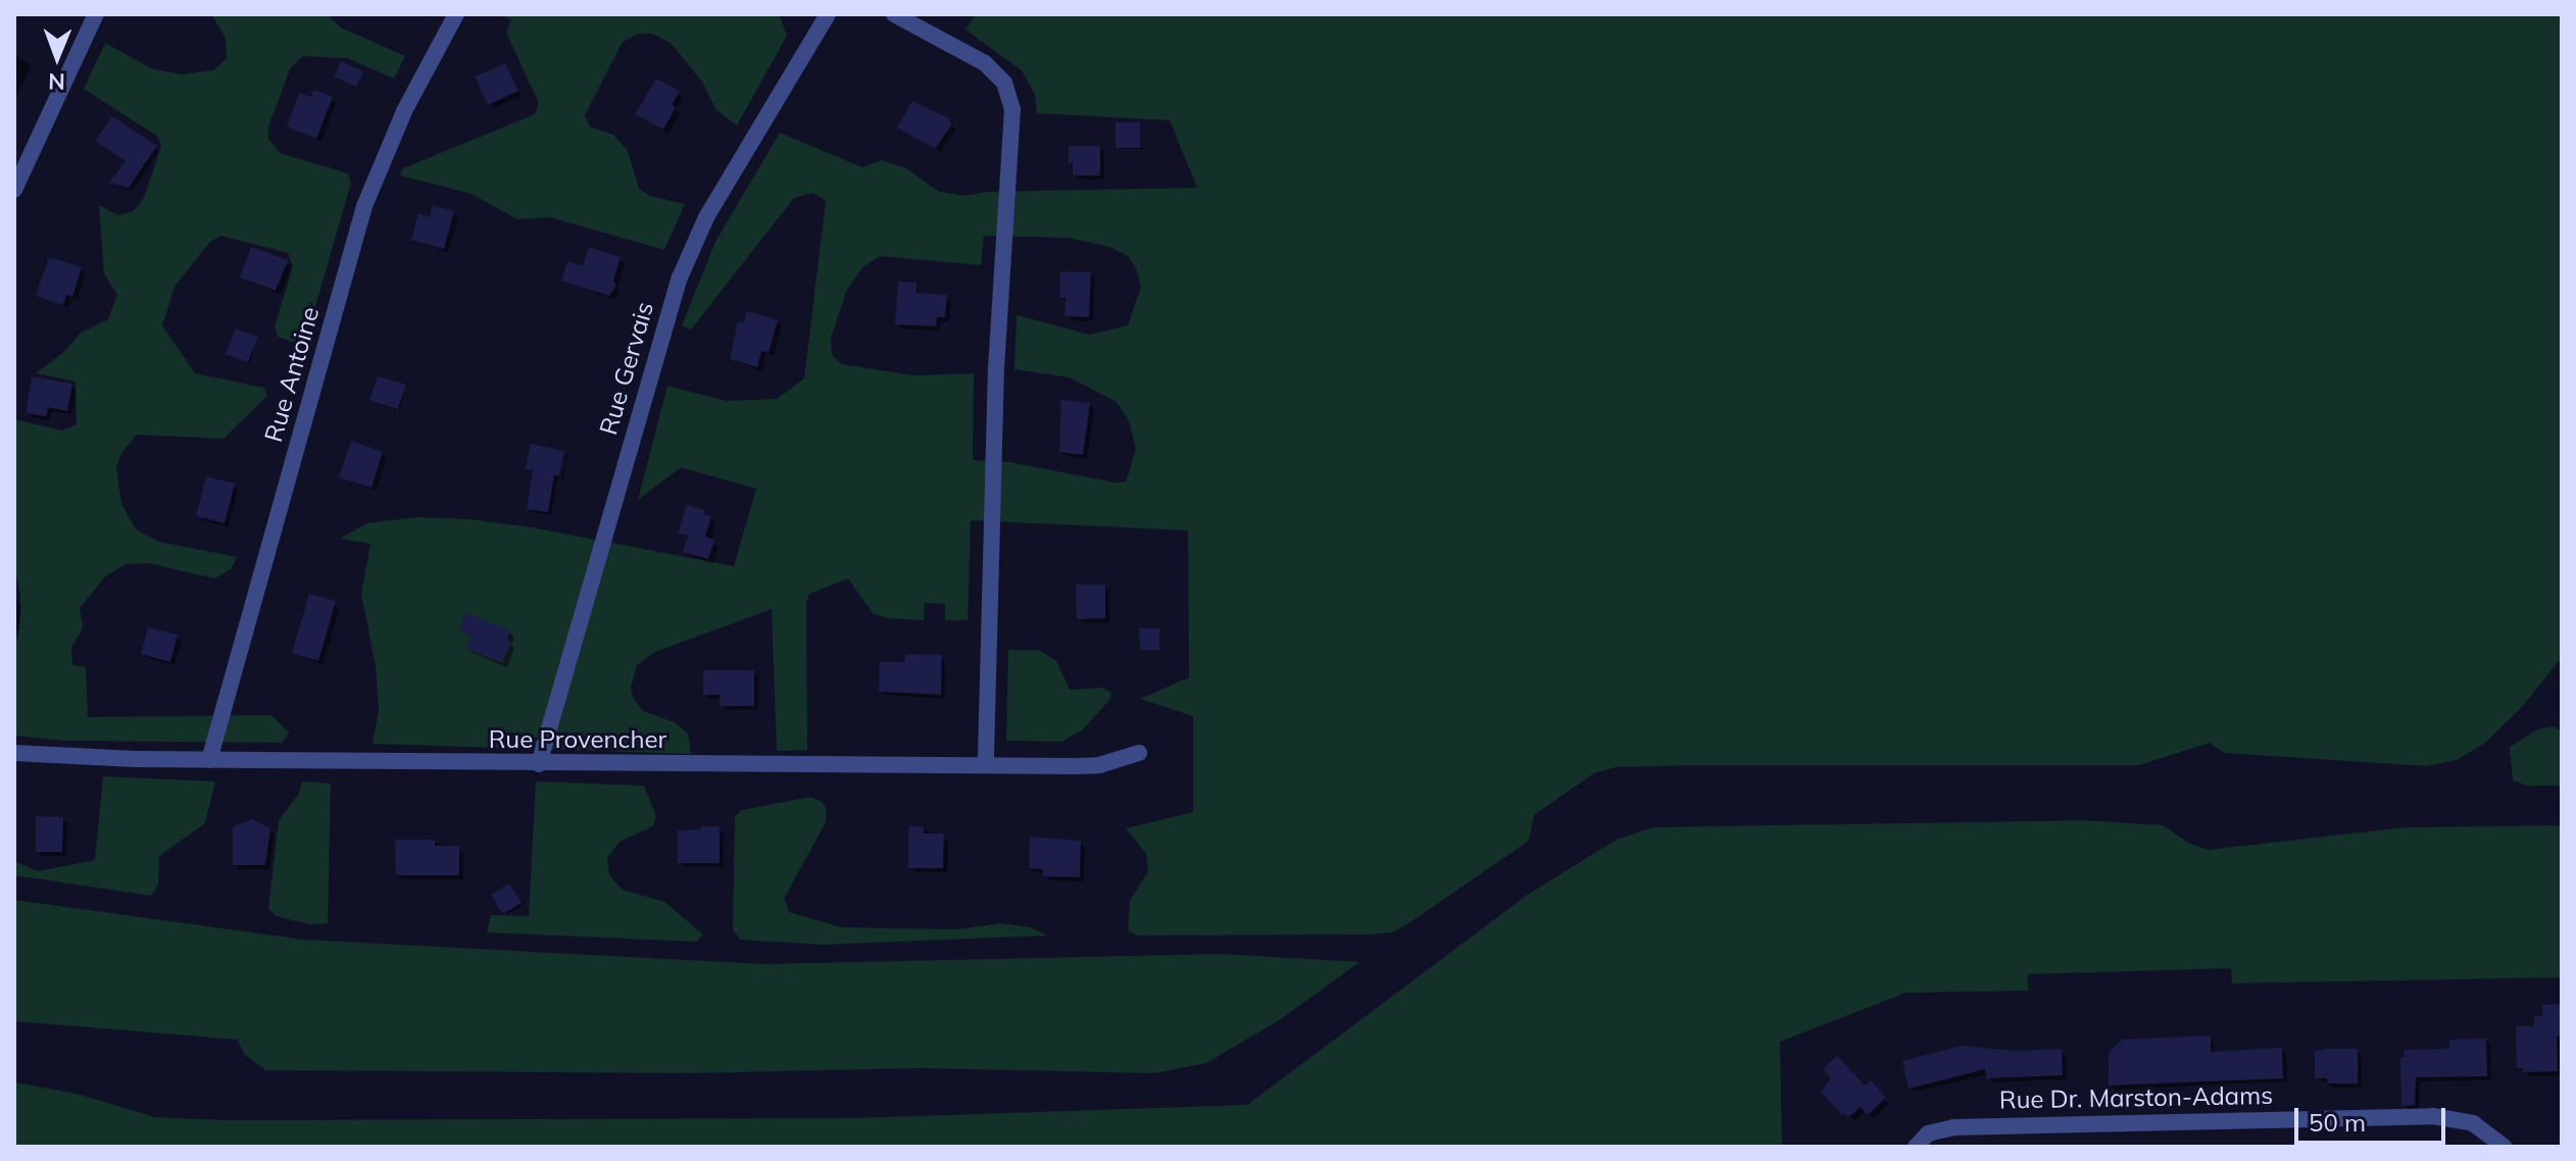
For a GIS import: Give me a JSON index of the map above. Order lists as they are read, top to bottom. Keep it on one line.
{"streets":{"street":["Rue Gervais","Rue Antoine","Rue Provencher","Rue Dr. Marston-Adams"]},"crossings":[["Rue Gervais","Rue Provencher"],["Rue Antoine","Rue Provencher"]],"scale_bar":"50 m","north":"bottom"}
